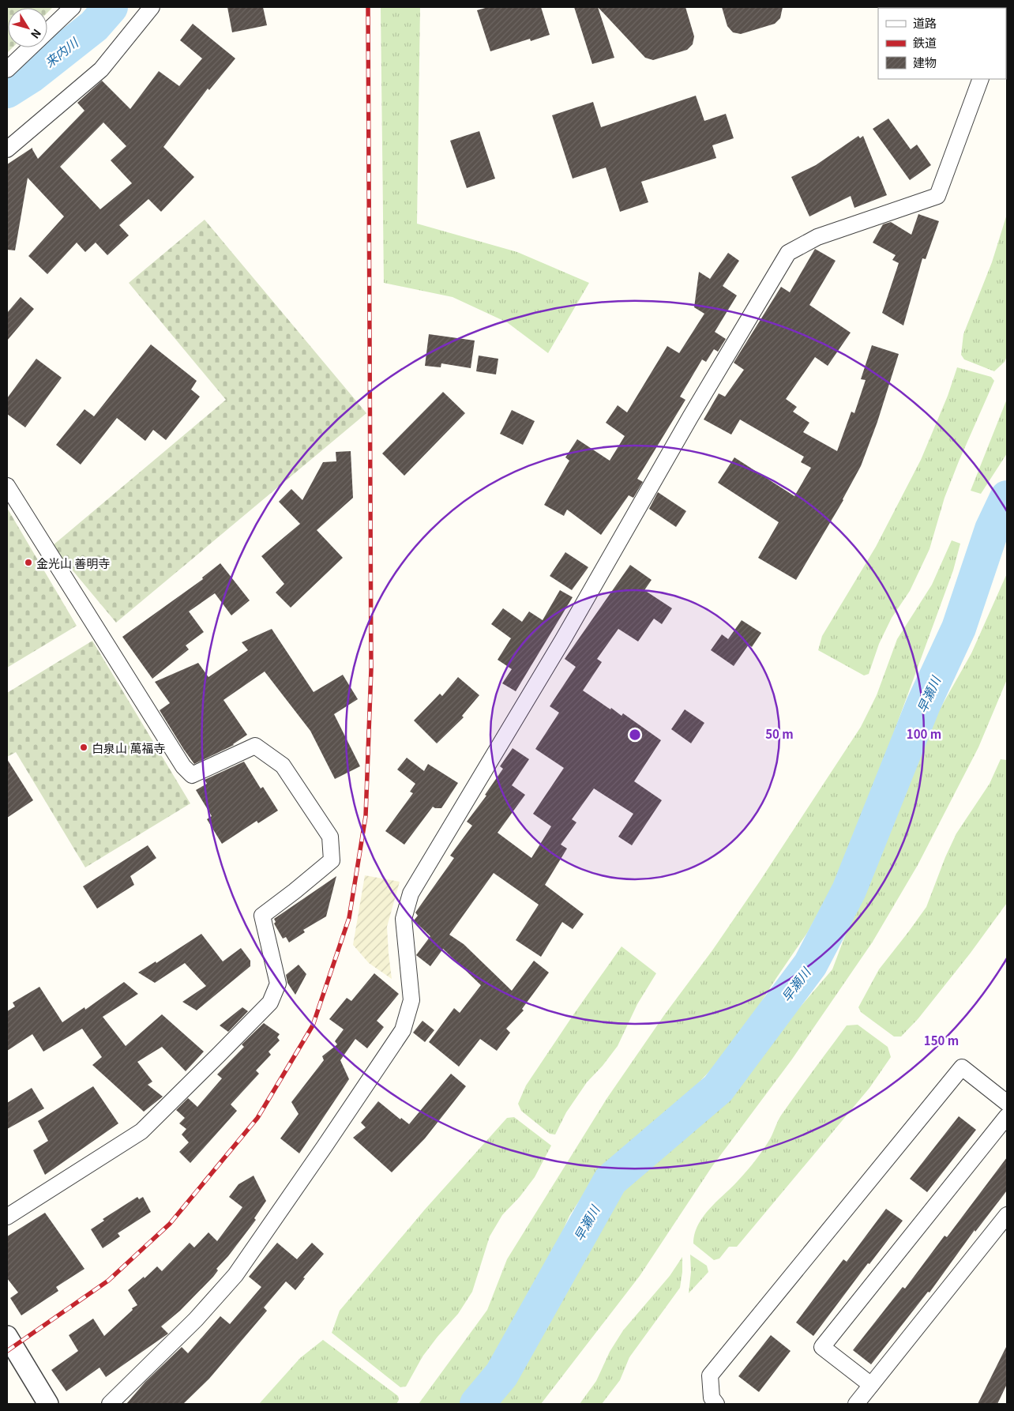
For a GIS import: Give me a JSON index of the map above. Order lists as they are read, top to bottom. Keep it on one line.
{"water":["来内川","早瀬川"],"places":["金光山 善明寺","白泉山 萬福寺"],"legend":["道路","鉄道","建物"],"north":"bottom right","rings":["50 m","100 m","150 m"]}
